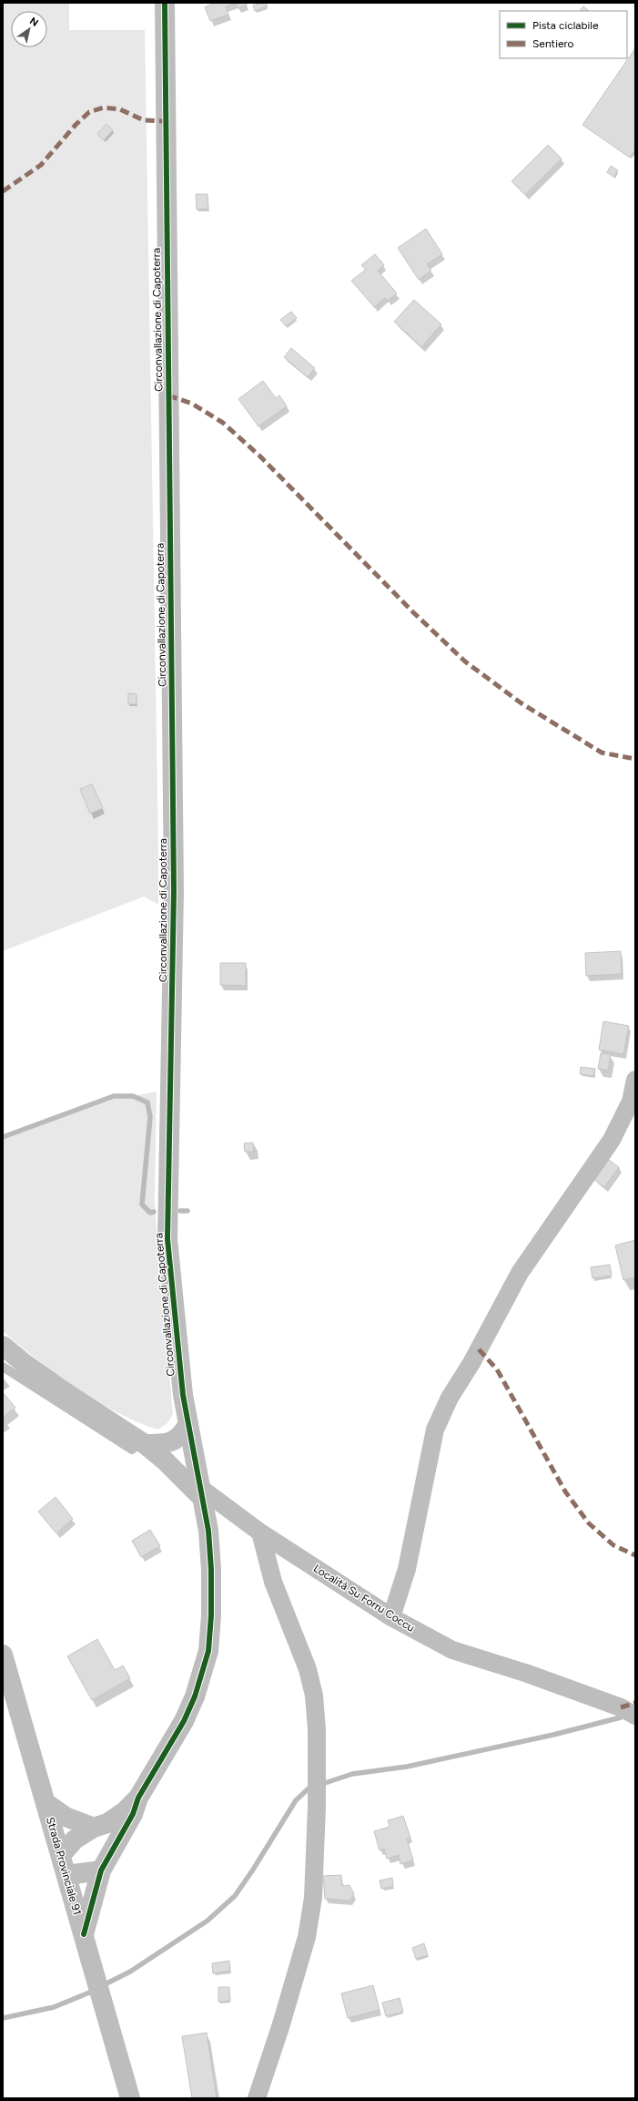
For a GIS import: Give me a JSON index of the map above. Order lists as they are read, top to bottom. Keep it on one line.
{"streets":{"street":["Circonvallazione di Capoterra","Località Su Forru Coccu","Strada Provinciale 91"]},"crossings":[["Circonvallazione di Capoterra","Località Su Forru Coccu"]],"legend":["Pista ciclabile","Sentiero"],"north":"top right"}
